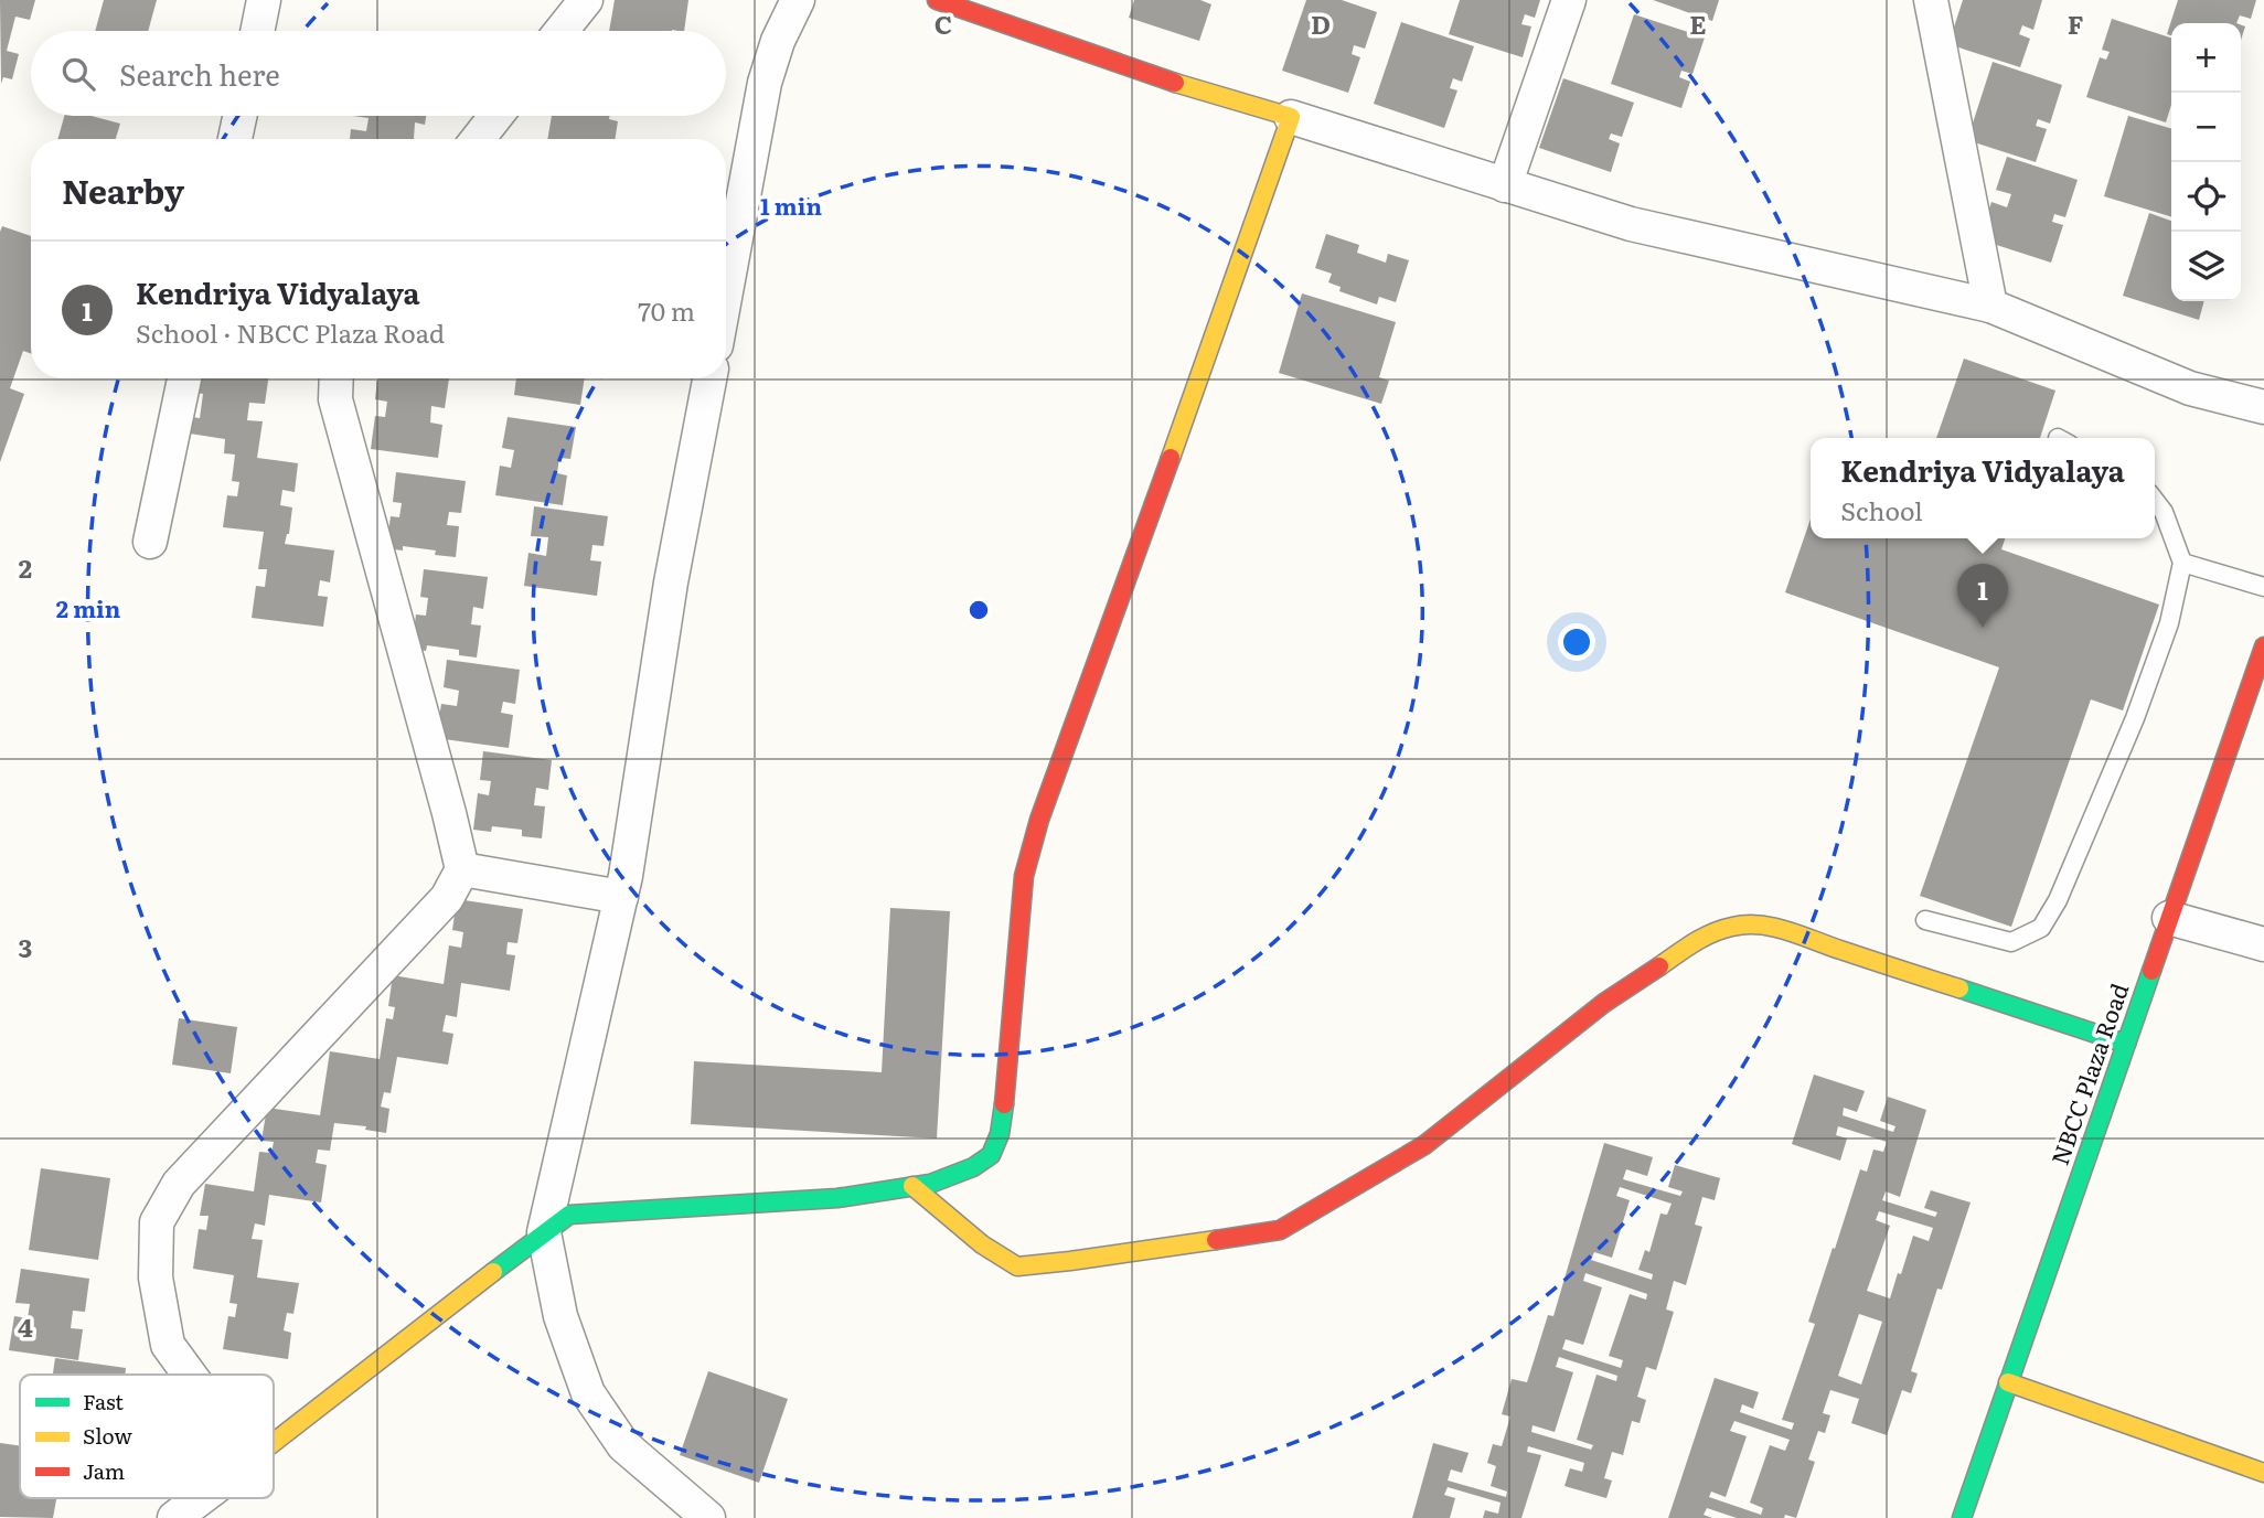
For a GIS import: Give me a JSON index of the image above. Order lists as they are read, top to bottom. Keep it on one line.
{"streets":{"street":["NBCC Plaza Road"]},"legend":["Fast","Slow","Jam"],"page":{"map_buttons":["+","−"],"search":"Search here","heading":"Nearby","list":[{"mark":"1","name":"Kendriya Vidyalaya","note":"School · NBCC Plaza Road","value":"70 m"}],"popup":["Kendriya Vidyalaya","School"],"pins":"1"},"grid":{"columns":["C","D","E","F"],"rows":["2","3","4"]},"rings":["1 min","2 min"]}
